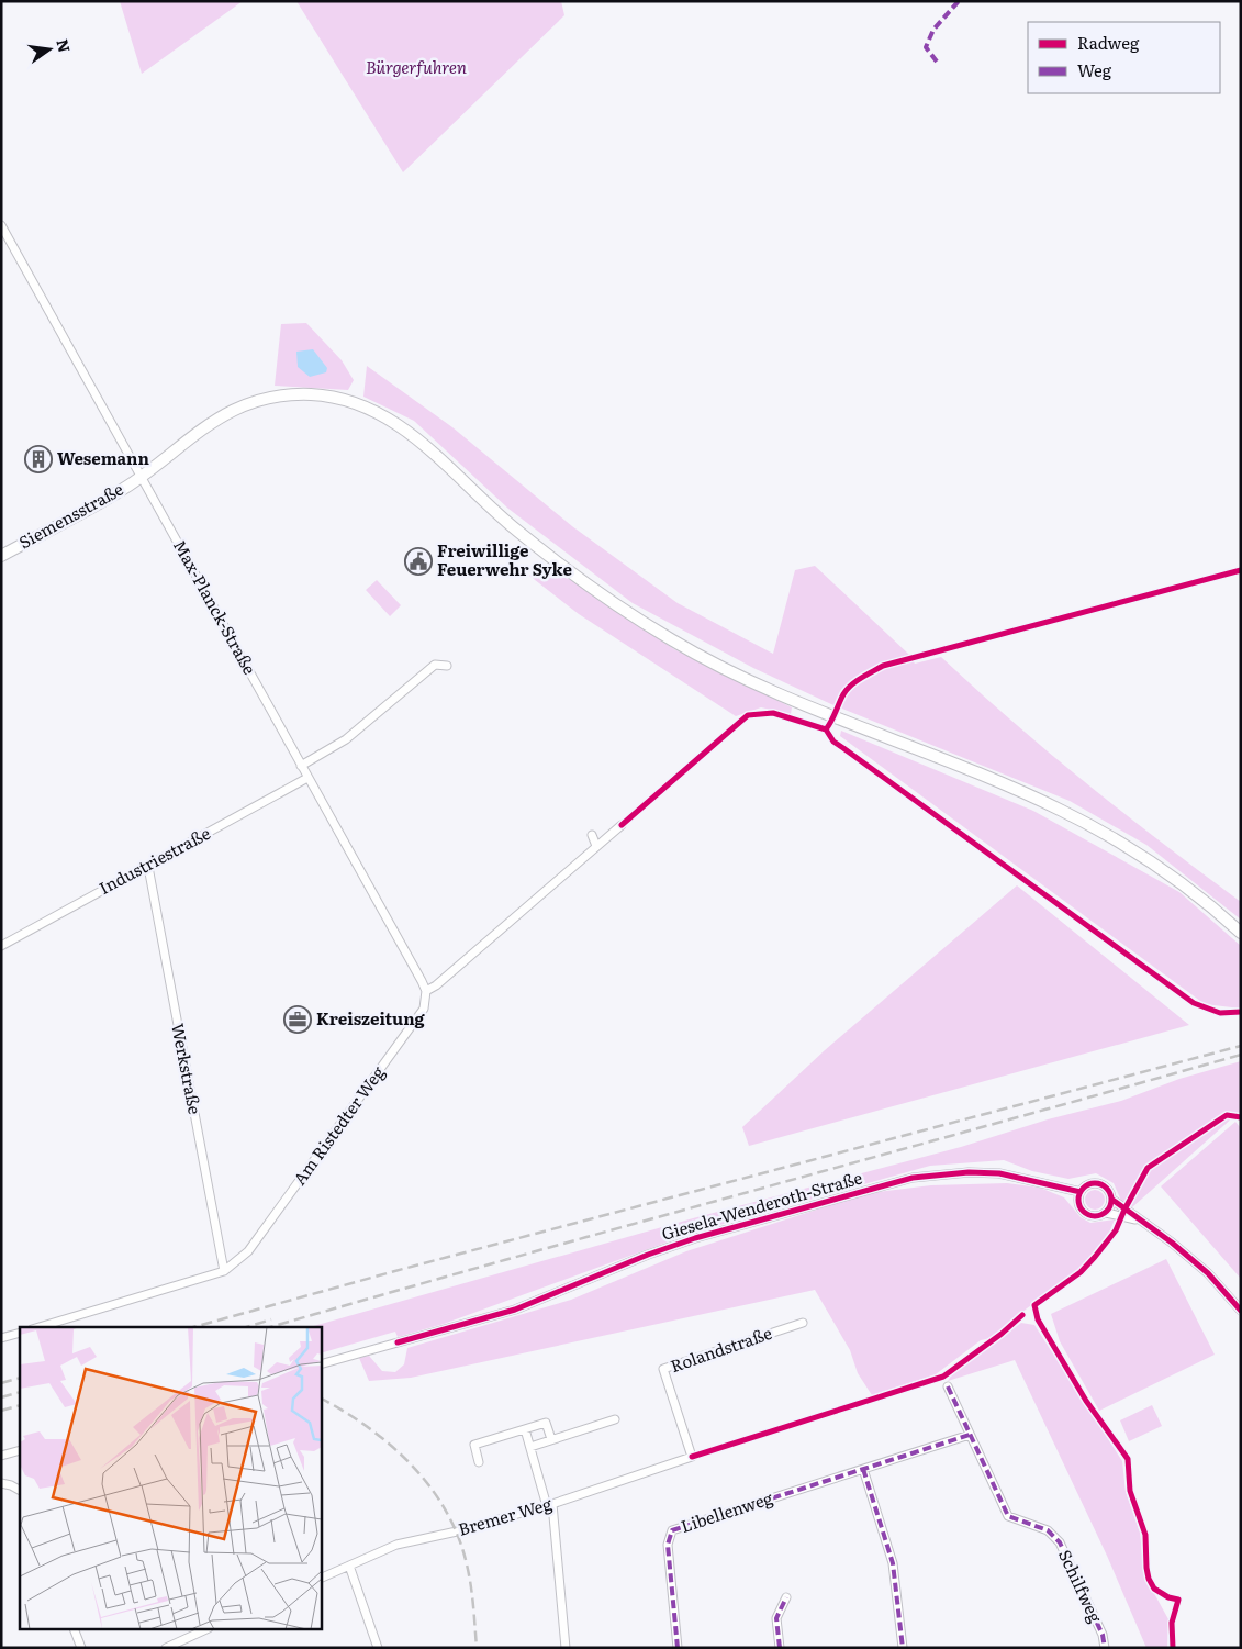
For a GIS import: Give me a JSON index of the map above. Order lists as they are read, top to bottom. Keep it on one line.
{"streets":{"main road":["Siemensstraße"],"street":["Max-Planck-Straße","Industriestraße","Werkstraße","Am Ristedter Weg","Giesela-Wenderoth-Straße","Rolandstraße","Libellenweg","Bremer Weg","Schilfweg"]},"crossings":[["Siemensstraße","Max-Planck-Straße"],["Max-Planck-Straße","Industriestraße"],["Max-Planck-Straße","Am Ristedter Weg"],["Industriestraße","Werkstraße"],["Werkstraße","Am Ristedter Weg"],["Rolandstraße","Bremer Weg"]],"parks":["Bürgerfuhren"],"places":{"building":["Wesemann"],"public building":["Freiwillige Feuerwehr Syke"],"office":["Kreiszeitung"]},"legend":["Radweg","Weg"],"north":"right"}
